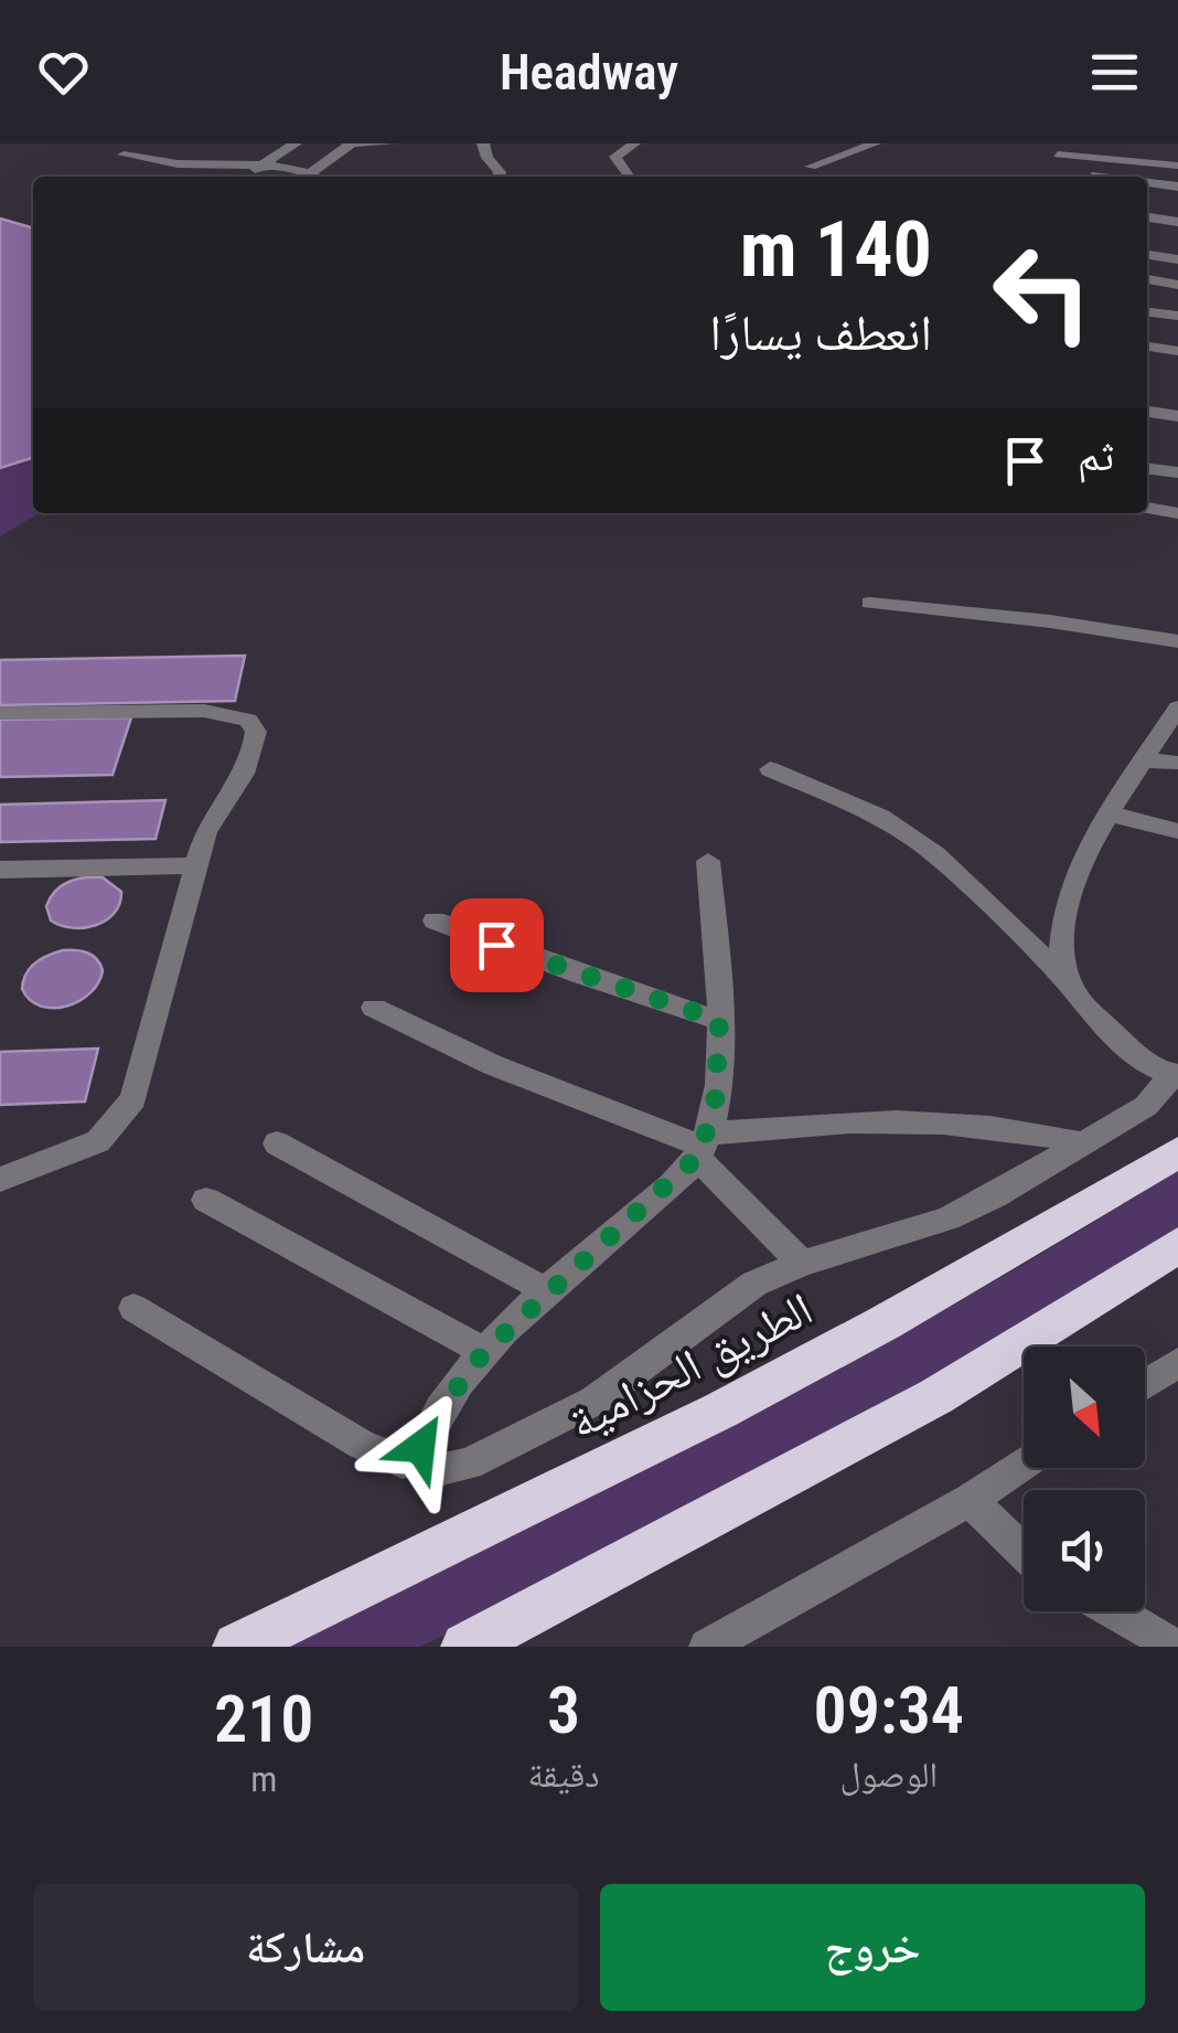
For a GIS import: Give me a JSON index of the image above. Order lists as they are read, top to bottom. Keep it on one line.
{"streets":{"highway":["الطريق الحزامية"]},"north":"bottom right","page":{"header":"Headway","turn":["140 m","انعطف يسارًا"],"then":"ثم","eta":["09:34","الوصول","3","دقيقة","210","m"],"buttons":["خروج","مشاركة"]}}
